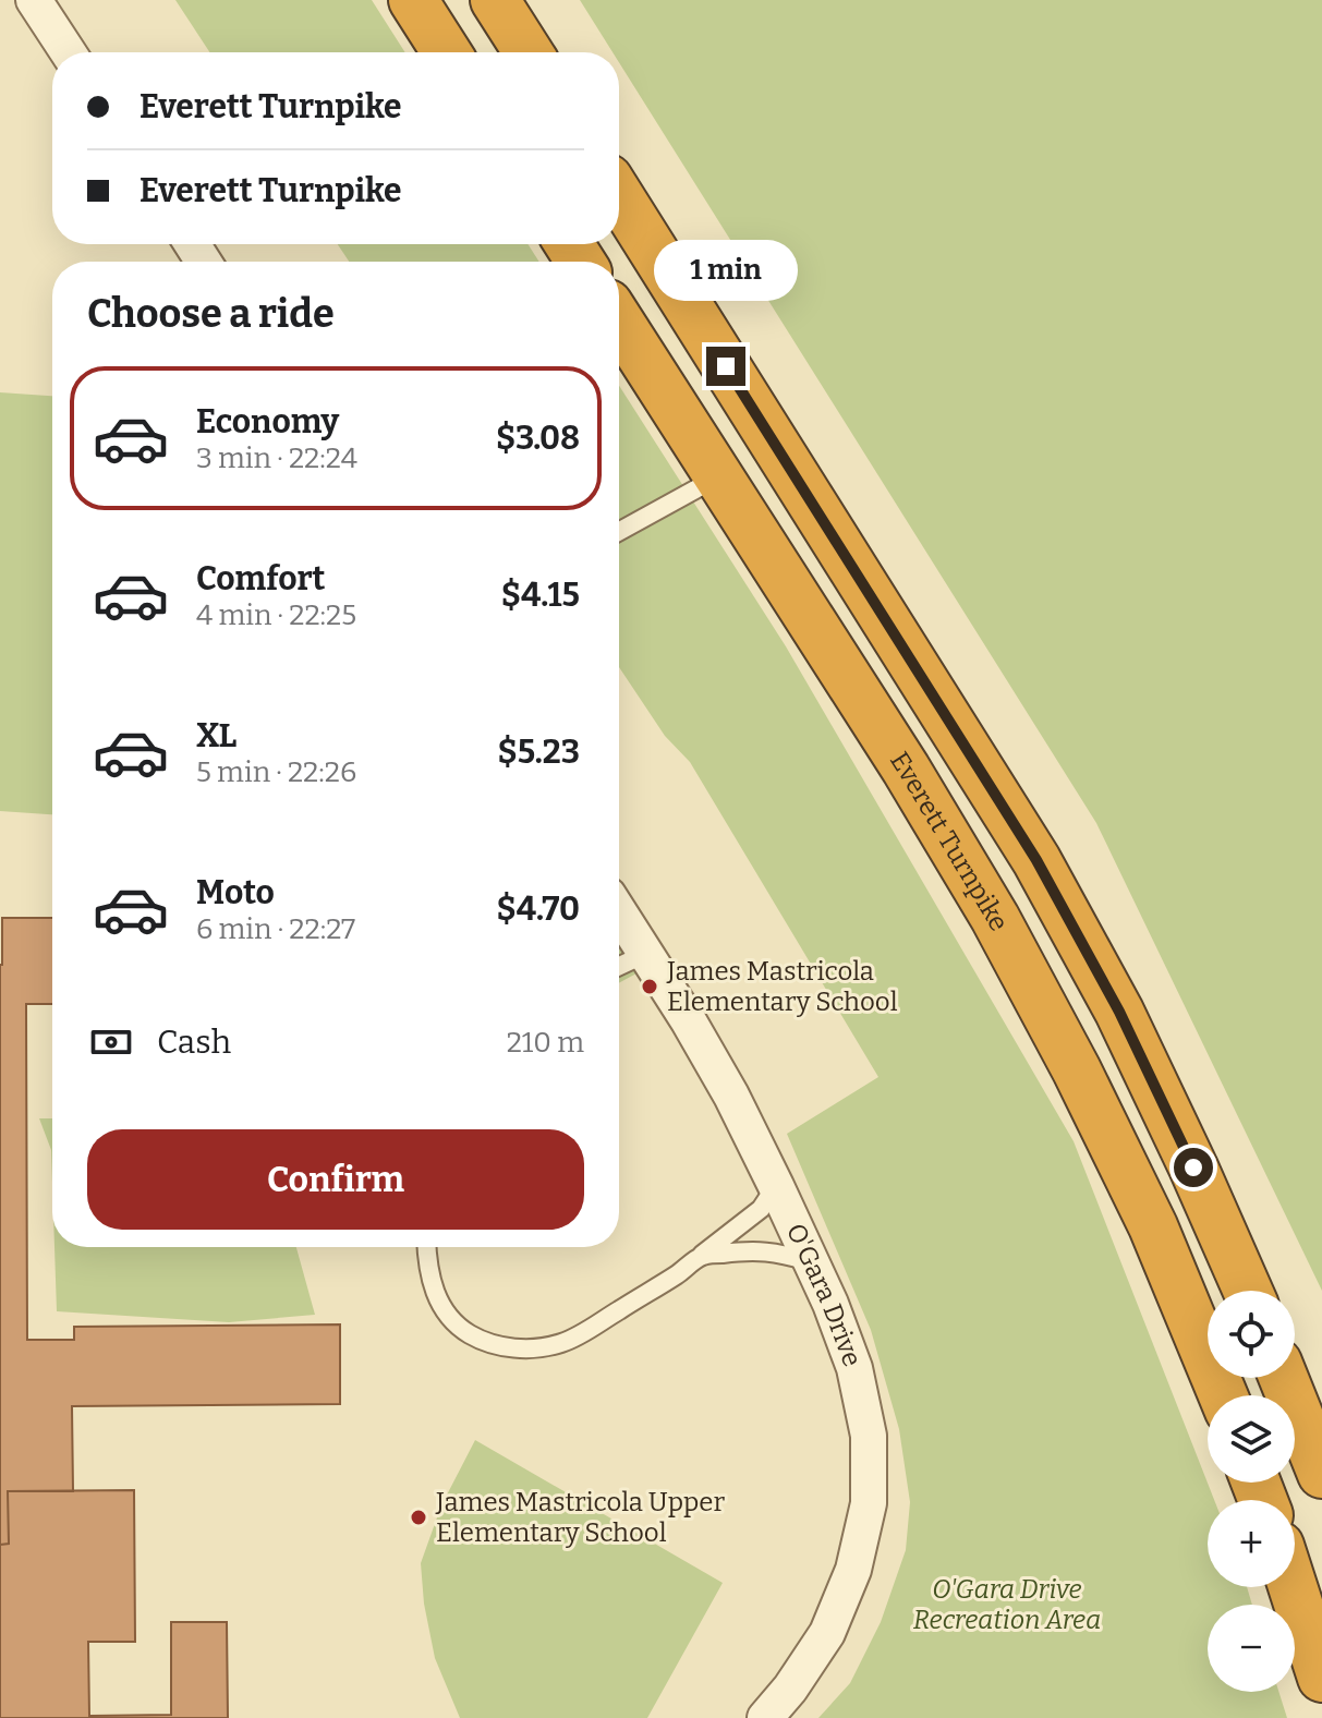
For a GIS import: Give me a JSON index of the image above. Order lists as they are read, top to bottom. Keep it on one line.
{"streets":{"highway":["Everett Turnpike"],"street":["O'Gara Drive"]},"parks":["O'Gara Drive Recreation Area"],"places":["James Mastricola Elementary School","James Mastricola Upper Elementary School"],"page":{"banner":["Everett Turnpike","Everett Turnpike"],"bubble":"1 min","heading":"Choose a ride","list":[{"name":"Economy","note":"3 min · 22:24","value":"$3.08"},{"name":"Comfort","note":"4 min · 22:25","value":"$4.15"},{"name":"XL","note":"5 min · 22:26","value":"$5.23"},{"name":"Moto","note":"6 min · 22:27","value":"$4.70"}],"pay":["Cash","210 m"],"buttons":"Confirm","map_buttons":["+","−"]}}
